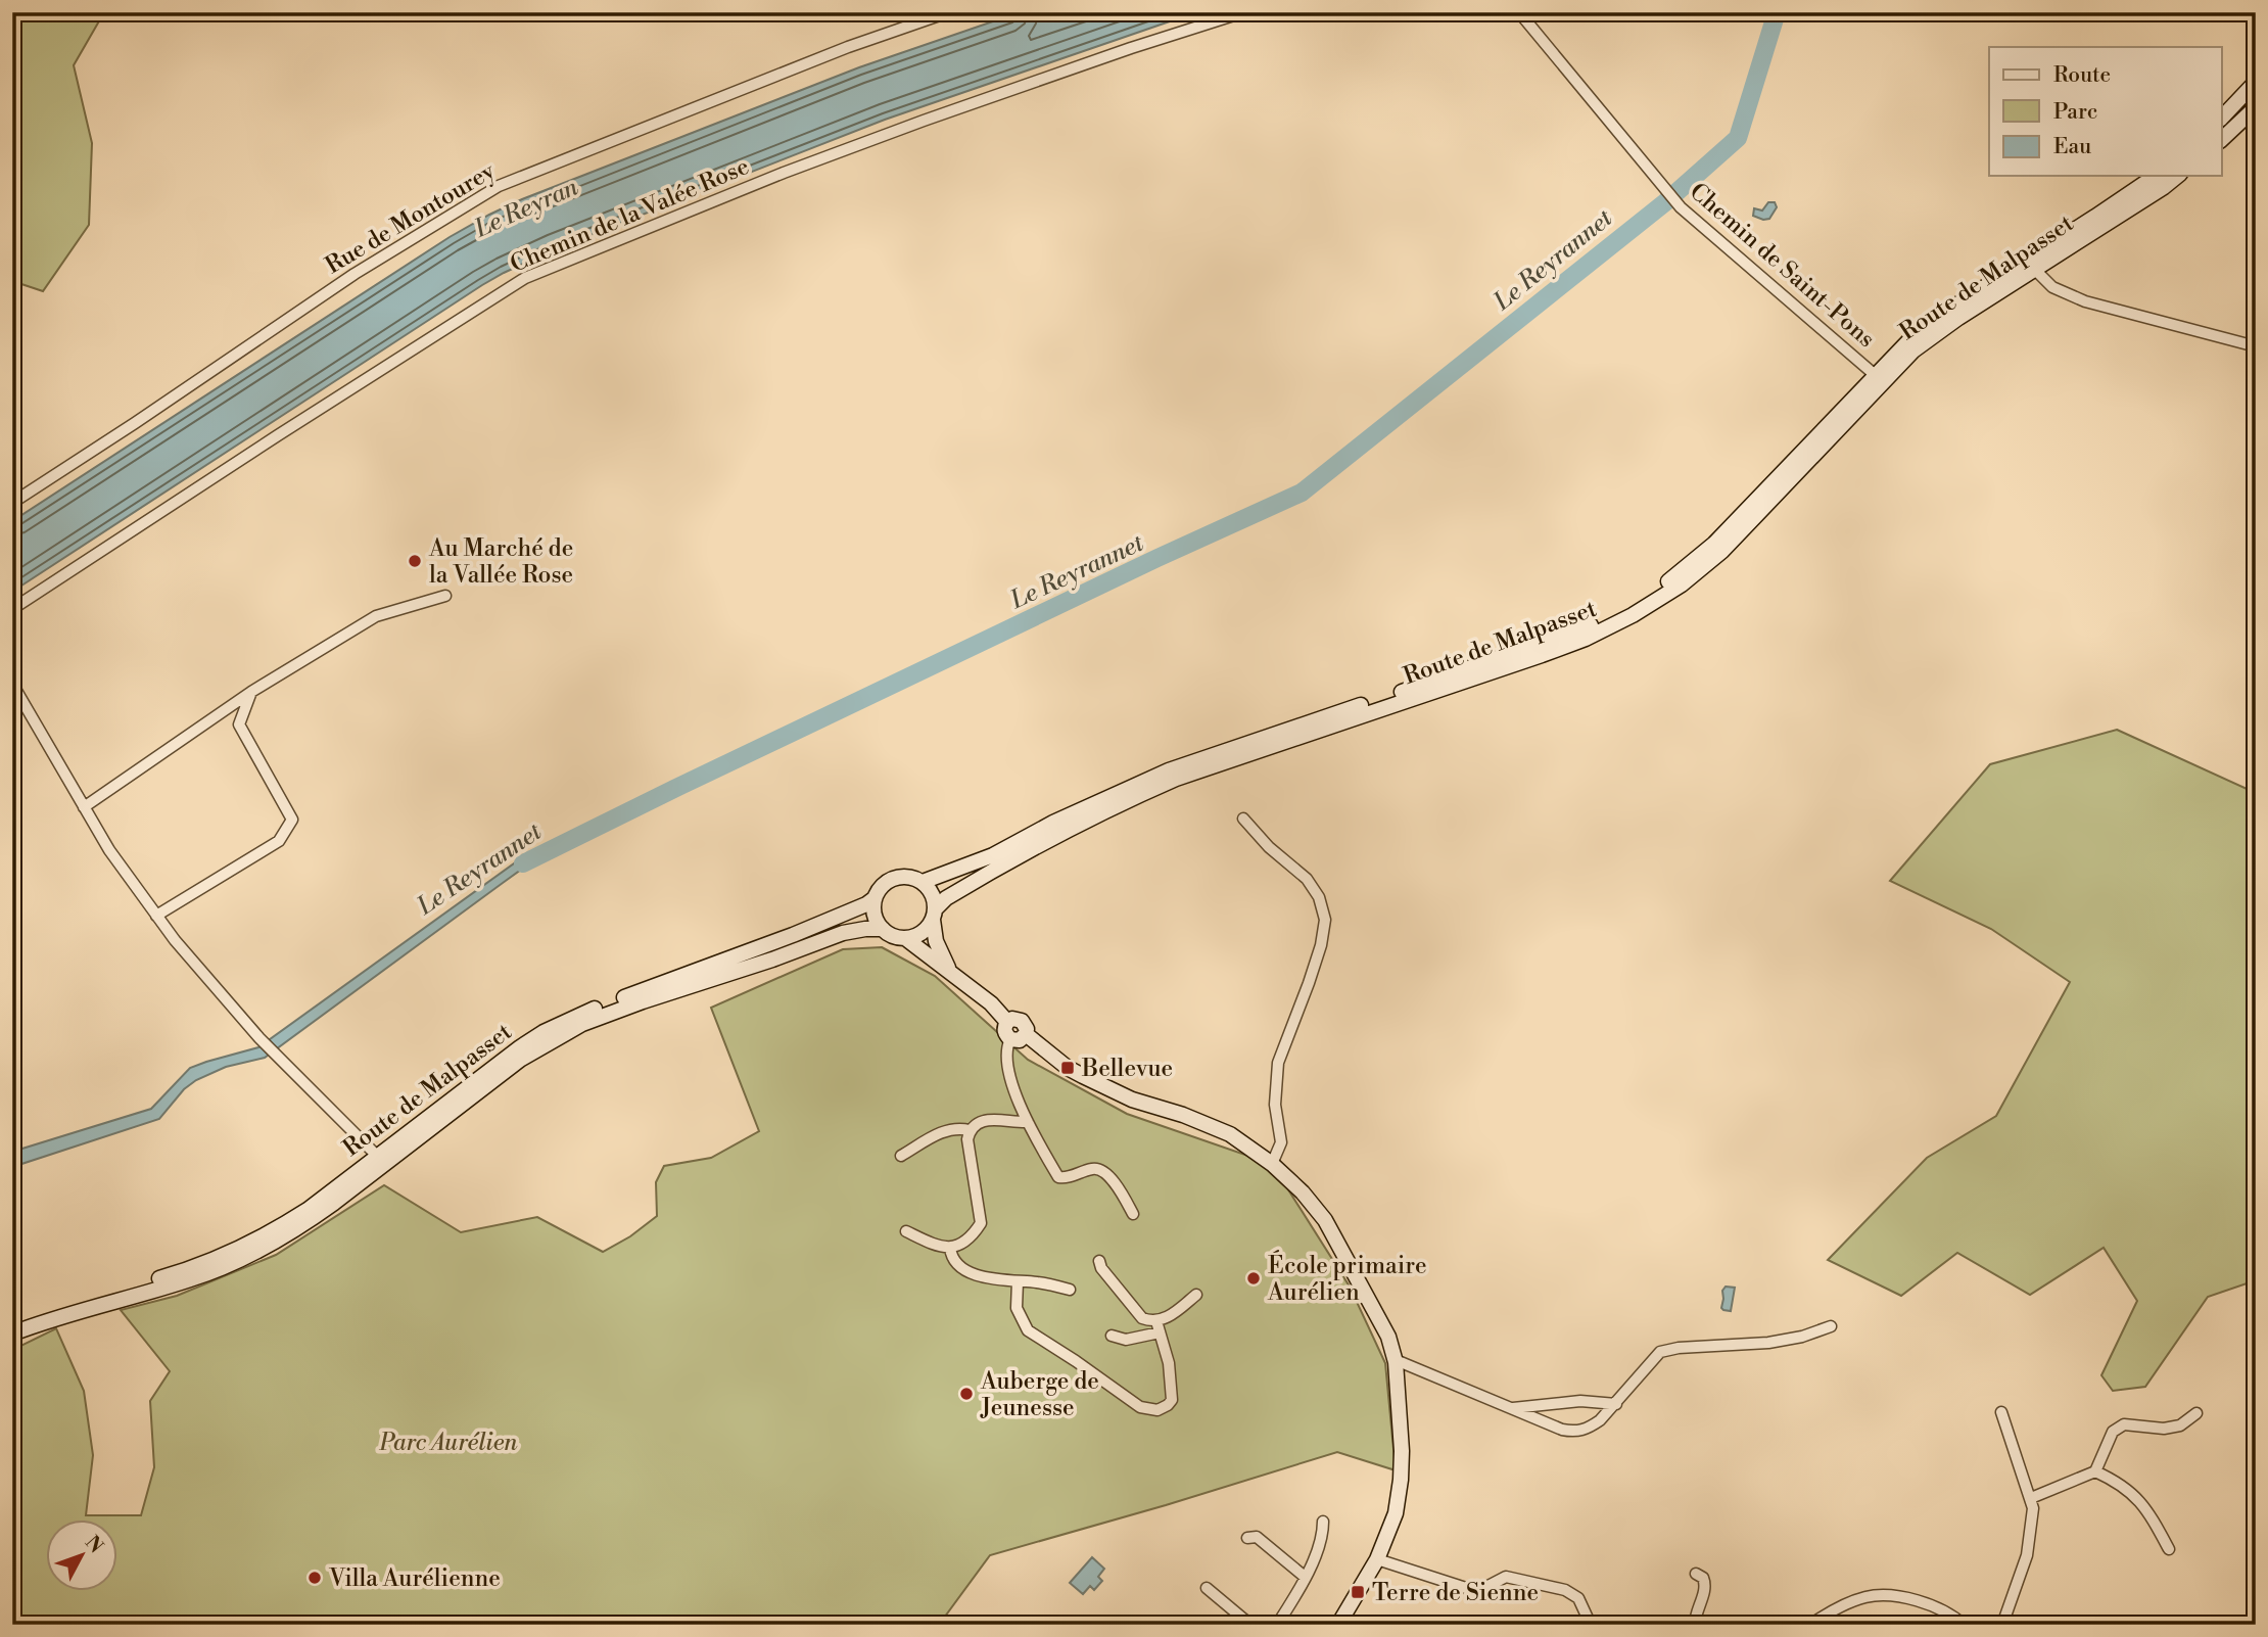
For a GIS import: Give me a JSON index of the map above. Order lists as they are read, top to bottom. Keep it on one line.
{"streets":{"main road":["Route de Malpasset"],"street":["Chemin de la Valée Rose","Rue de Montourey","Chemin de Saint-Pons"]},"crossings":[["Chemin de Saint-Pons","Route de Malpasset"]],"water":["Le Reyran","Le Reyrannet"],"parks":["Parc Aurélien"],"places":{"other":["Au Marché de la Vallée Rose","École primaire Aurélien","Auberge de Jeunesse","Villa Aurélienne"],"transit":["Bellevue","Terre de Sienne"]},"legend":["Route","Parc","Eau"],"north":"top right"}
